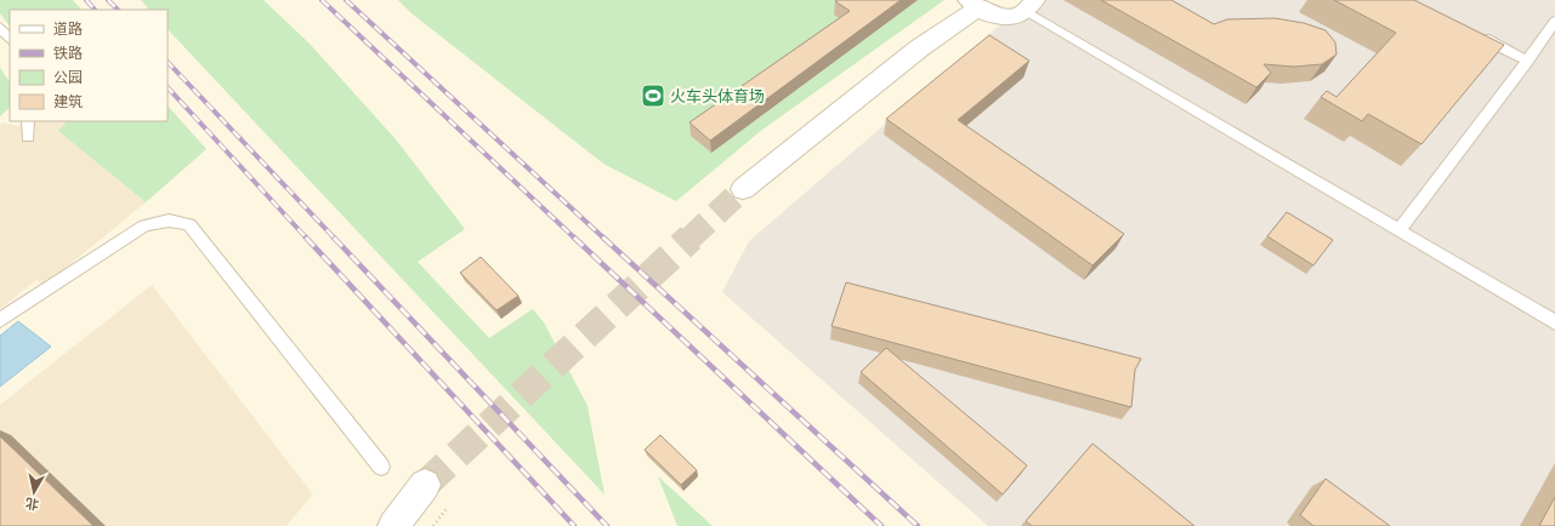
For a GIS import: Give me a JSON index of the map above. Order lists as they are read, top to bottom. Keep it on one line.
{"places":{"sports":["火车头体育场"]},"legend":["道路","铁路","公园","建筑"],"north":"bottom"}
